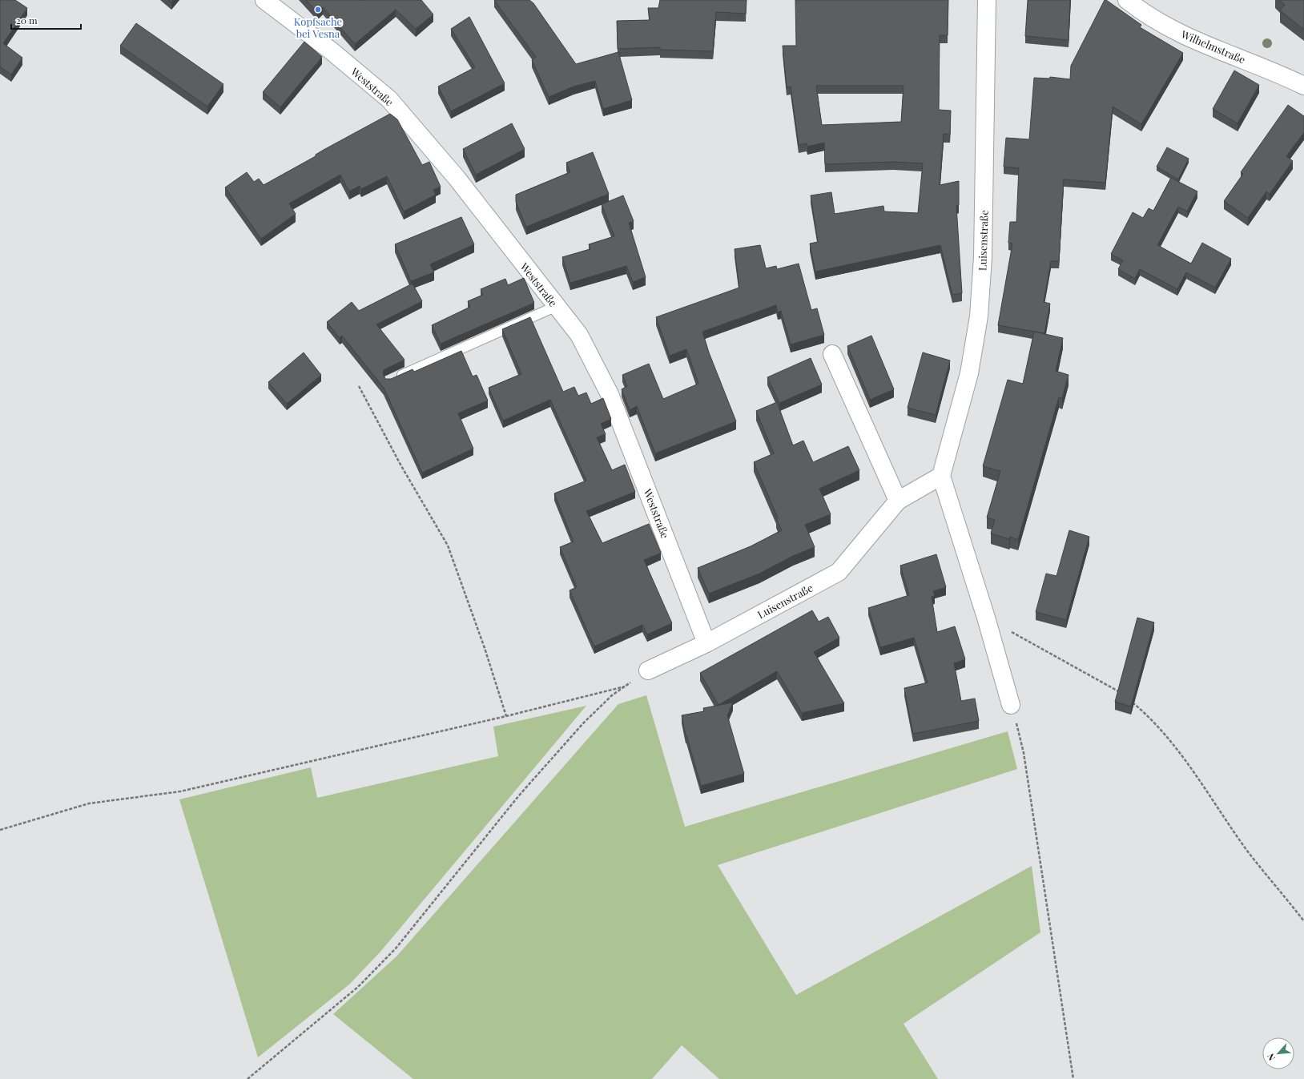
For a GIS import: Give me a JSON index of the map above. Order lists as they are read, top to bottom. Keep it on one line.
{"streets":{"street":["Wilhelmstraße","Weststraße","Luisenstraße"]},"crossings":[["Weststraße","Luisenstraße"]],"places":["Kopfsache bei Vesna"],"scale_bar":"20 m","north":"bottom left"}
